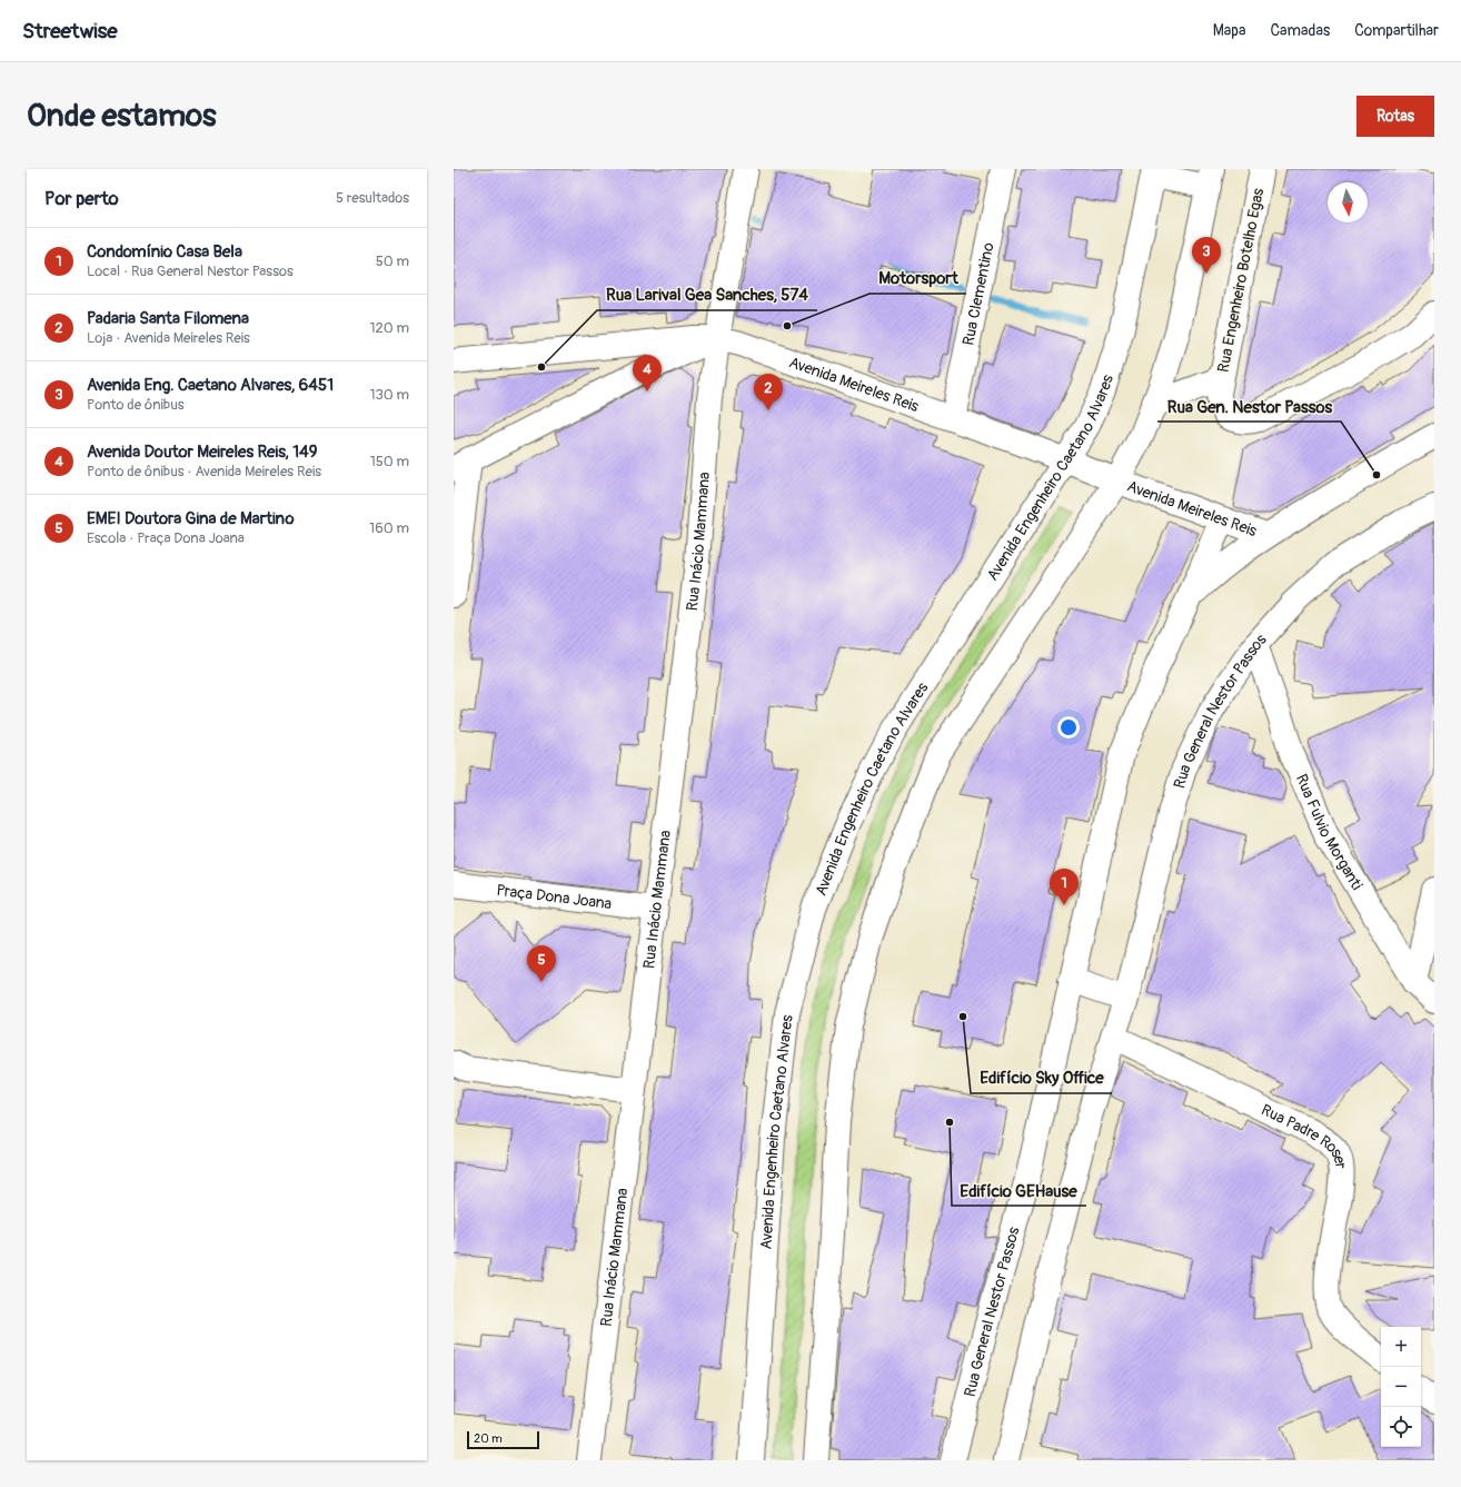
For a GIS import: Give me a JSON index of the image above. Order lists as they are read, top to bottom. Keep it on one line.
{"streets":{"street":["Rua Engenheiro Botelho Egas","Rua Clementino","Avenida Meireles Reis","Avenida Engenheiro Caetano Alvares","Rua Inácio Mammana","Rua General Nestor Passos","Rua Fulvio Morganti","Praça Dona Joana","Rua Padre Roser"]},"crossings":[["Rua Clementino","Avenida Meireles Reis"],["Avenida Meireles Reis","Avenida Engenheiro Caetano Alvares"],["Avenida Meireles Reis","Rua Inácio Mammana"],["Avenida Meireles Reis","Rua General Nestor Passos"],["Rua Inácio Mammana","Praça Dona Joana"],["Rua General Nestor Passos","Rua Fulvio Morganti"],["Rua General Nestor Passos","Rua Padre Roser"]],"places":["Motorsport","Rua Larival Gea Sanches, 574","Rua Gen. Nestor Passos","Edifício Sky Office","Edifício GEHause"],"scale_bar":"20 m","north":"bottom","page":{"header":"Streetwise","nav":["Mapa","Camadas","Compartilhar"],"buttons":"Rotas","title":"Onde estamos","heading":["Por perto","5 resultados"],"list":[{"mark":"1","name":"Condomínio Casa Bela","note":"Local · Rua General Nestor Passos","value":"50 m"},{"mark":"2","name":"Padaria Santa Filomena","note":"Loja · Avenida Meireles Reis","value":"120 m"},{"mark":"3","name":"Avenida Eng. Caetano Alvares, 6451","note":"Ponto de ônibus","value":"130 m"},{"mark":"4","name":"Avenida Doutor Meireles Reis, 149","note":"Ponto de ônibus · Avenida Meireles Reis","value":"150 m"},{"mark":"5","name":"EMEI Doutora Gina de Martino","note":"Escola · Praça Dona Joana","value":"160 m"}],"pins":["3","4","2","1","5"],"map_buttons":["+","−"],"scale":"20 m"}}
